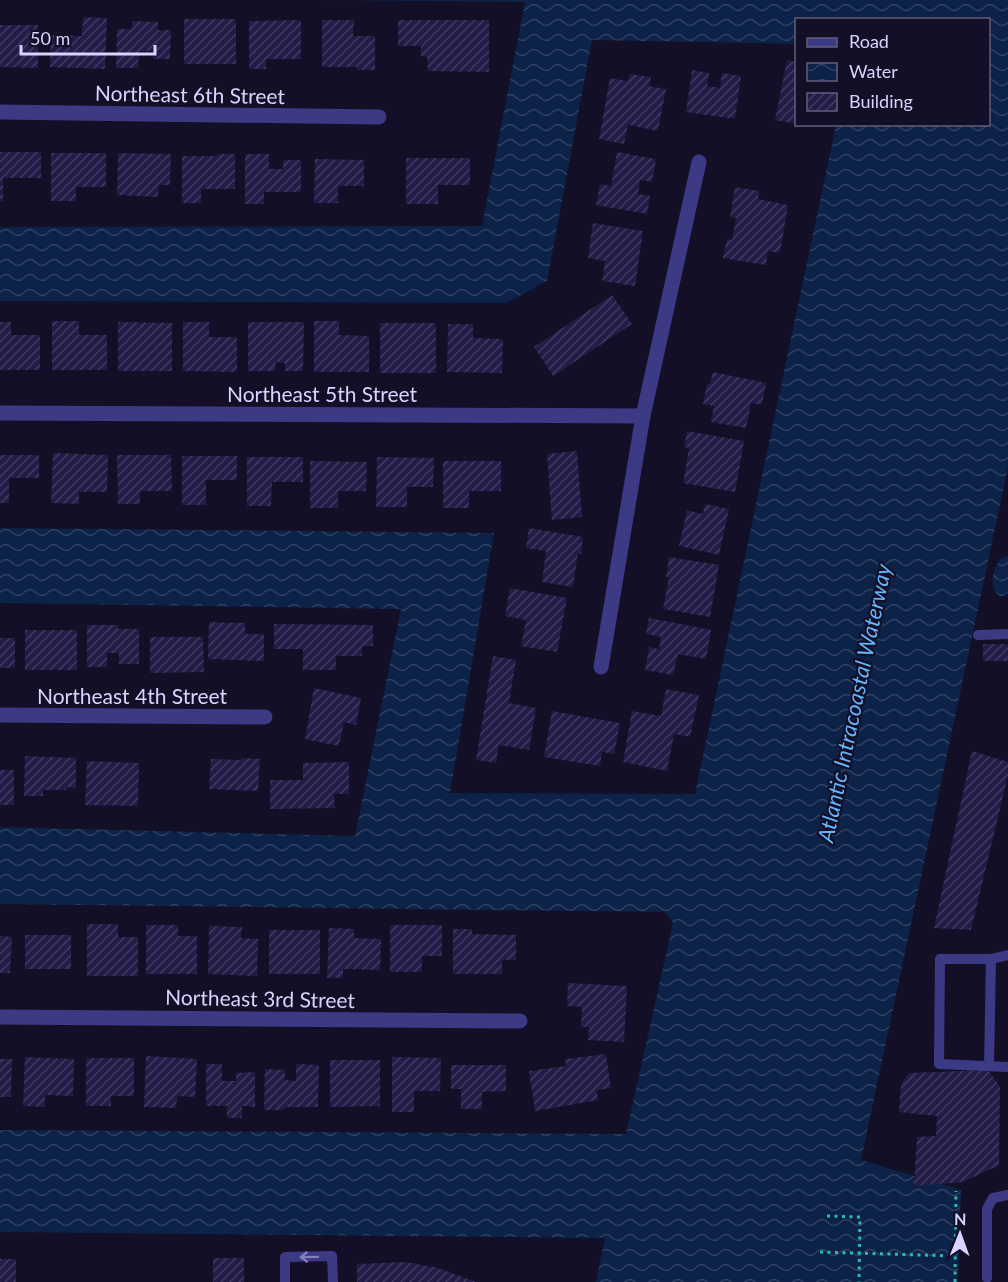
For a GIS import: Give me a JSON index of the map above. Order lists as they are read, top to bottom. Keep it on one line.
{"streets":{"street":["Northeast 6th Street","Northeast 5th Street","Northeast 4th Street","Northeast 3rd Street"]},"water":["Atlantic Intracoastal Waterway"],"legend":["Road","Water","Building"],"scale_bar":"50 m","north":"top"}
